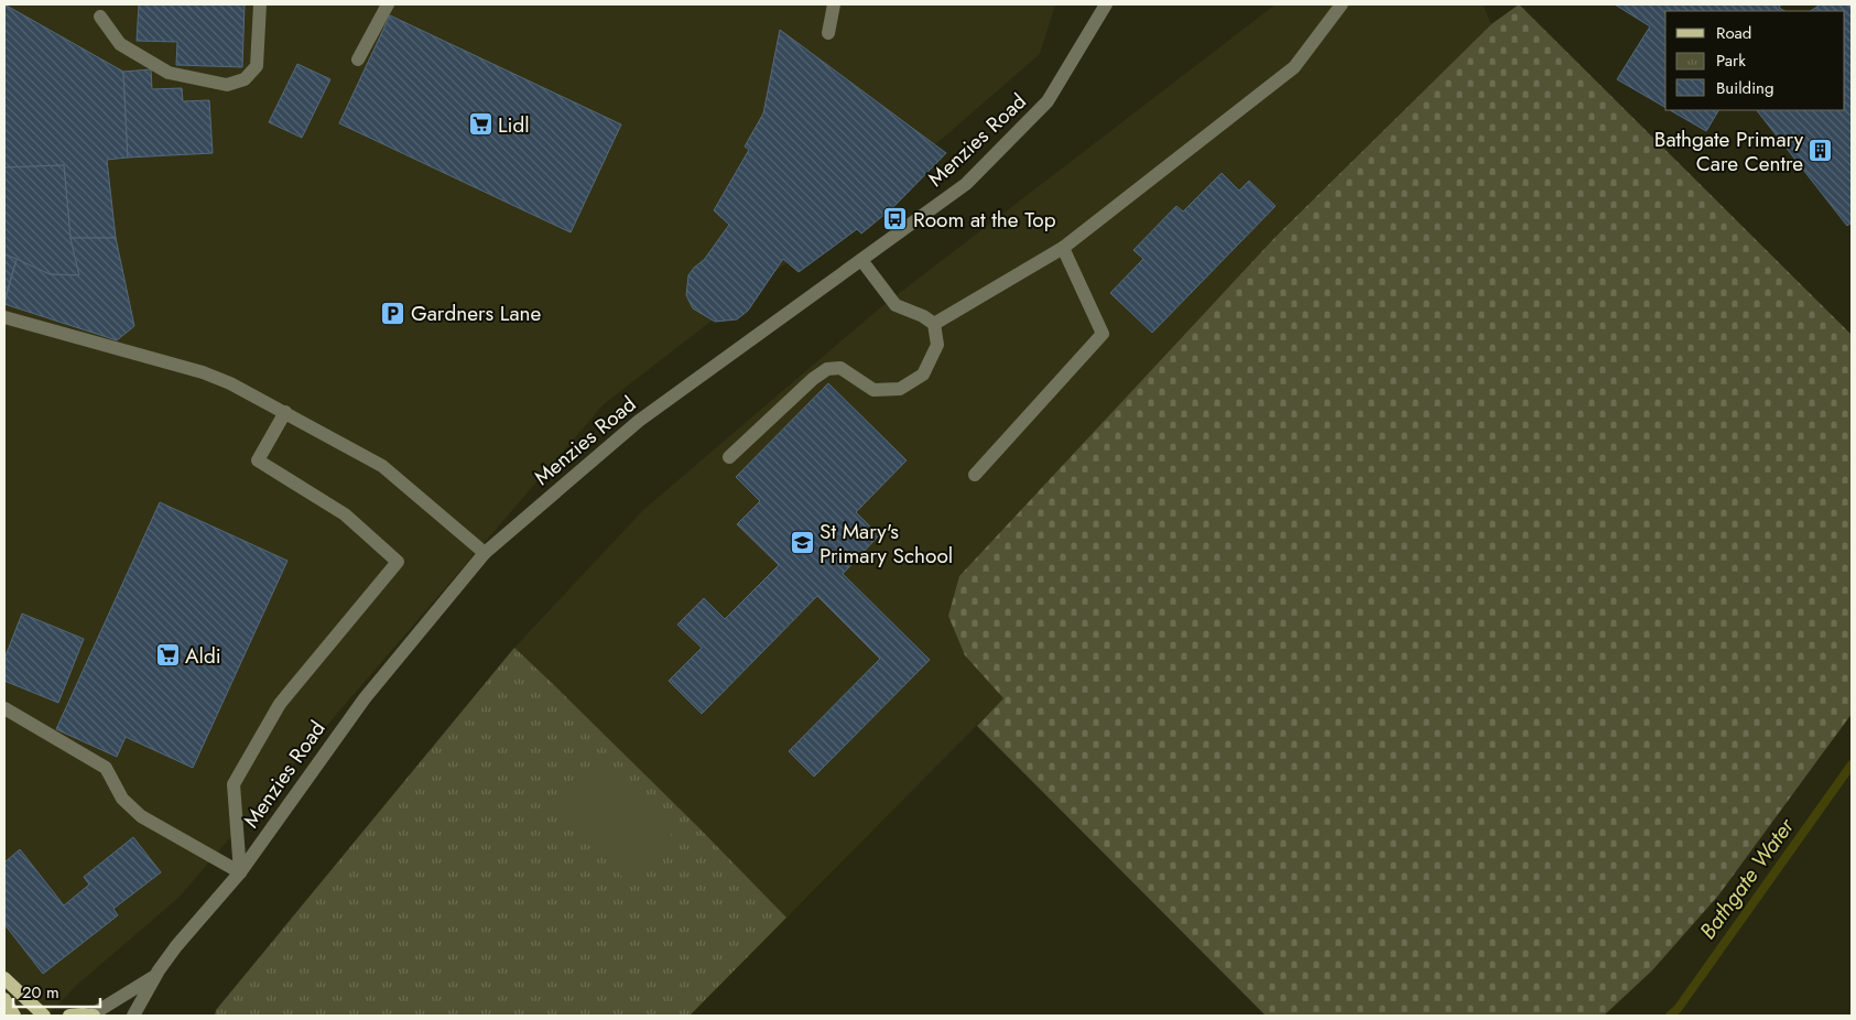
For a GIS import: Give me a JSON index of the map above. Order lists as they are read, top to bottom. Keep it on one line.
{"streets":{"street":["Menzies Road"]},"water":["Bathgate Water"],"places":{"supermarket":["Lidl","Aldi"],"building":["Bathgate Primary Care Centre"],"bus stop":["Room at the Top"],"parking":["Gardners Lane"],"school or university":["St Mary's Primary School"]},"legend":["Road","Park","Building"],"scale_bar":"20 m"}
